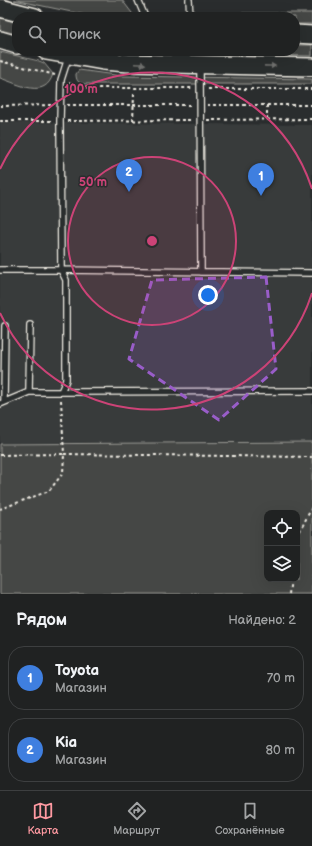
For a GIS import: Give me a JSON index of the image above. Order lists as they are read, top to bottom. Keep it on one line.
{"page":{"search":"Поиск","pins":["2","1"],"heading":["Рядом","Найдено: 2"],"list":[{"mark":"1","name":"Toyota","note":"Магазин","value":"70 m"},{"mark":"2","name":"Kia","note":"Магазин","value":"80 m"}],"nav":["Карта","Маршрут","Сохранённые"]},"rings":["100 m","50 m"]}
